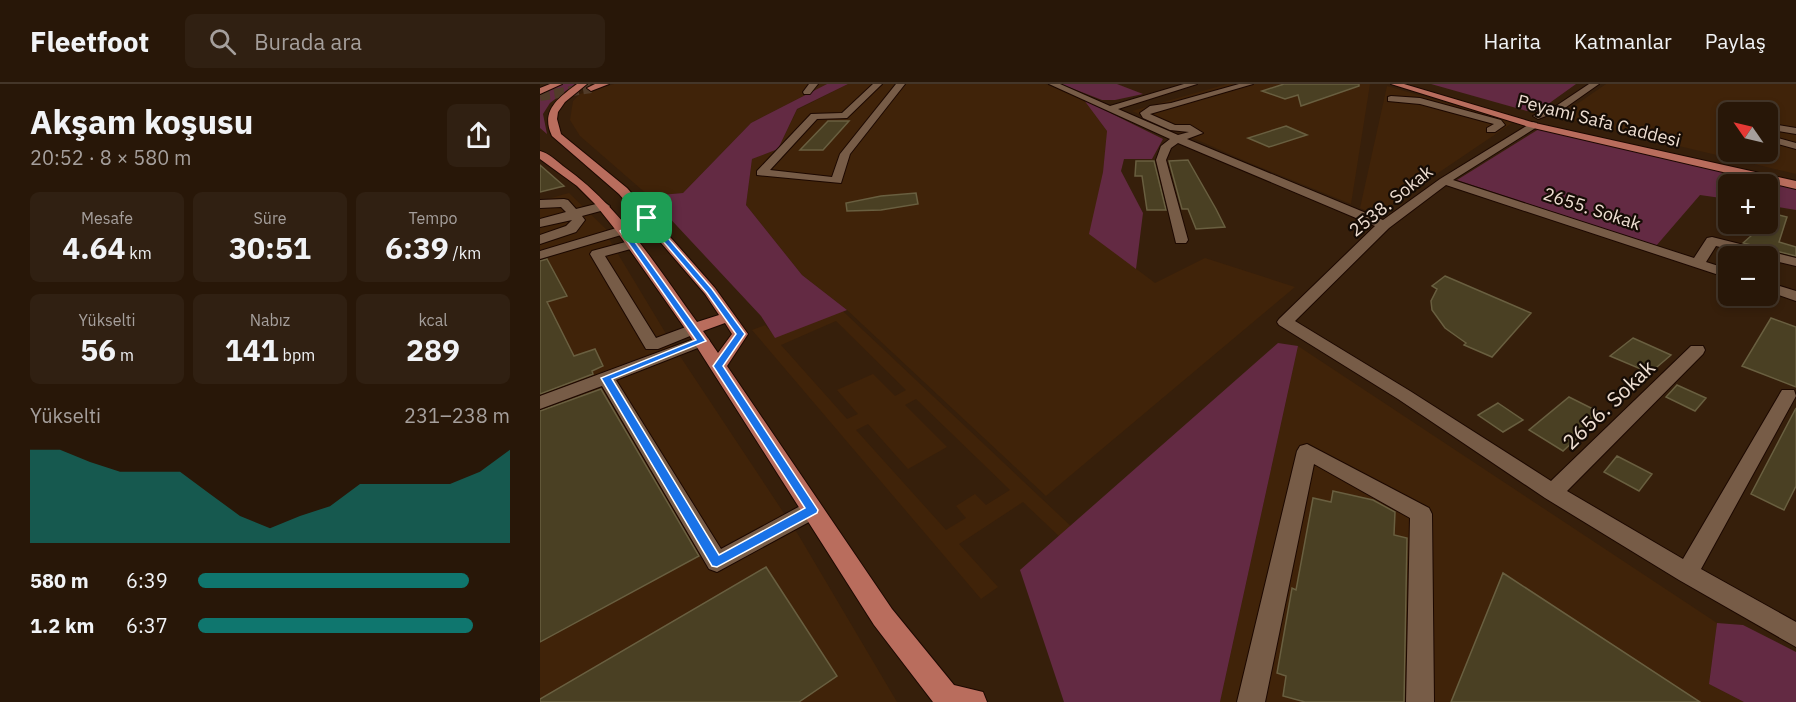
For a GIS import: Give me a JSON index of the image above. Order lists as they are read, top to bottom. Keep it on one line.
{"streets":{"main road":["Peyami Safa Caddesi"],"street":["2538. Sokak","2655. Sokak","2656. Sokak"]},"crossings":[["Peyami Safa Caddesi","2538. Sokak"],["2538. Sokak","2655. Sokak"],["2538. Sokak","2656. Sokak"]],"north":"top left","page":{"header":"Fleetfoot","search":"Burada ara","nav":["Harita","Katmanlar","Paylaş"],"heading":["Akşam koşusu","20:52 · 8 × 580 m"],"map_buttons":["+","−"],"stats":[["Mesafe","4.64 km"],["Süre","30:51"],["Tempo","6:39 /km"],["Yükselti","56 m"],["Nabız","141 bpm"],["kcal","289"]],"chart":["Yükselti","231–238 m"],"list":[{"name":"580 m","note":"6:39"},{"name":"1.2 km","note":"6:37"}]}}
